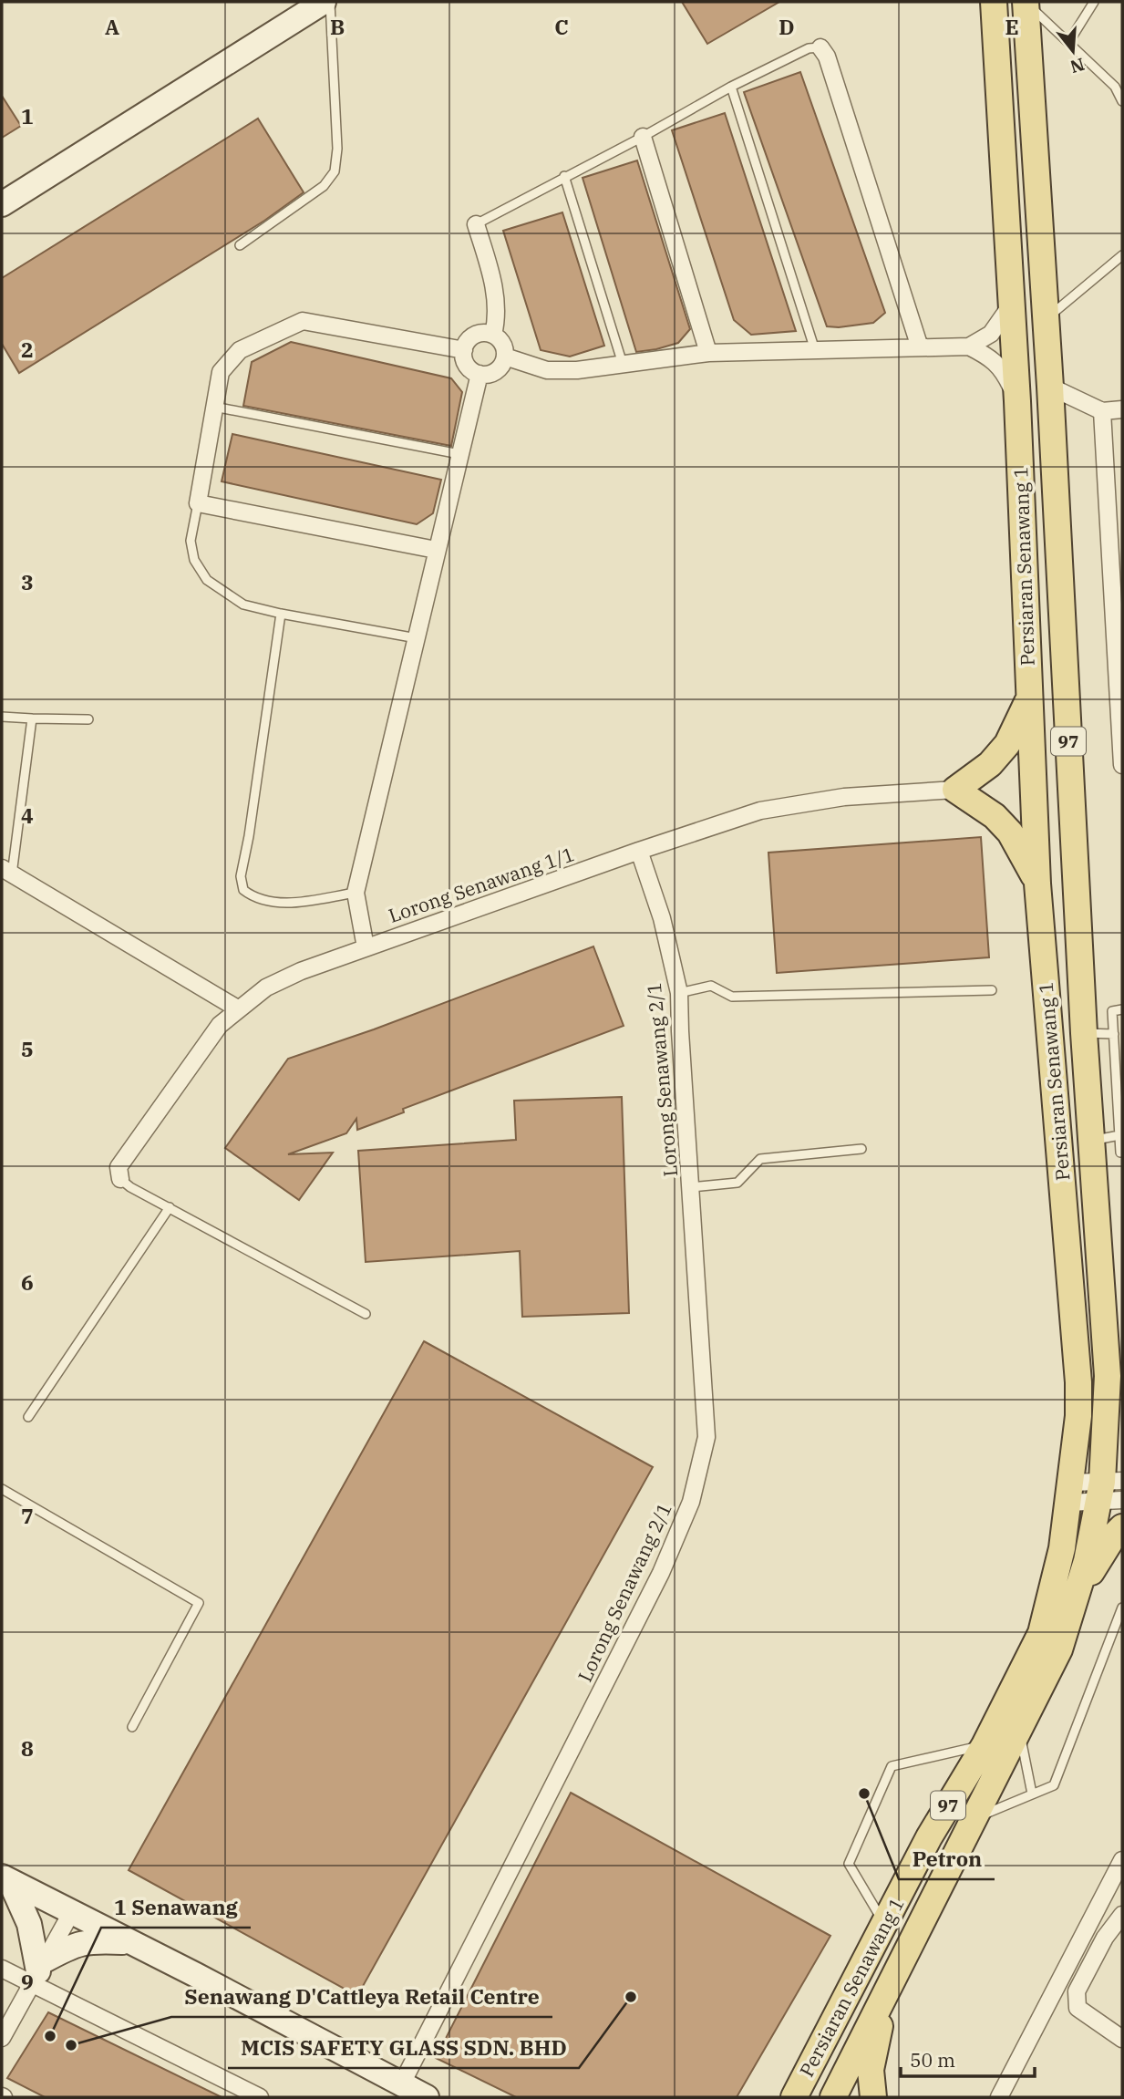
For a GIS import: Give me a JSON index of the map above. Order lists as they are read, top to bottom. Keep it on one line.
{"streets":{"main road":["Persiaran Senawang 1","97"],"street":["Lorong Senawang 1/1","Lorong Senawang 2/1"]},"crossings":[["Lorong Senawang 1/1","Lorong Senawang 2/1"]],"places":["Petron","MCIS SAFETY GLASS SDN. BHD","1 Senawang","Senawang D'Cattleya Retail Centre"],"scale_bar":"50 m","north":"bottom","grid":{"columns":["A","B","C","D","E"],"rows":["1","2","3","4","5","6","7","8","9"]}}
